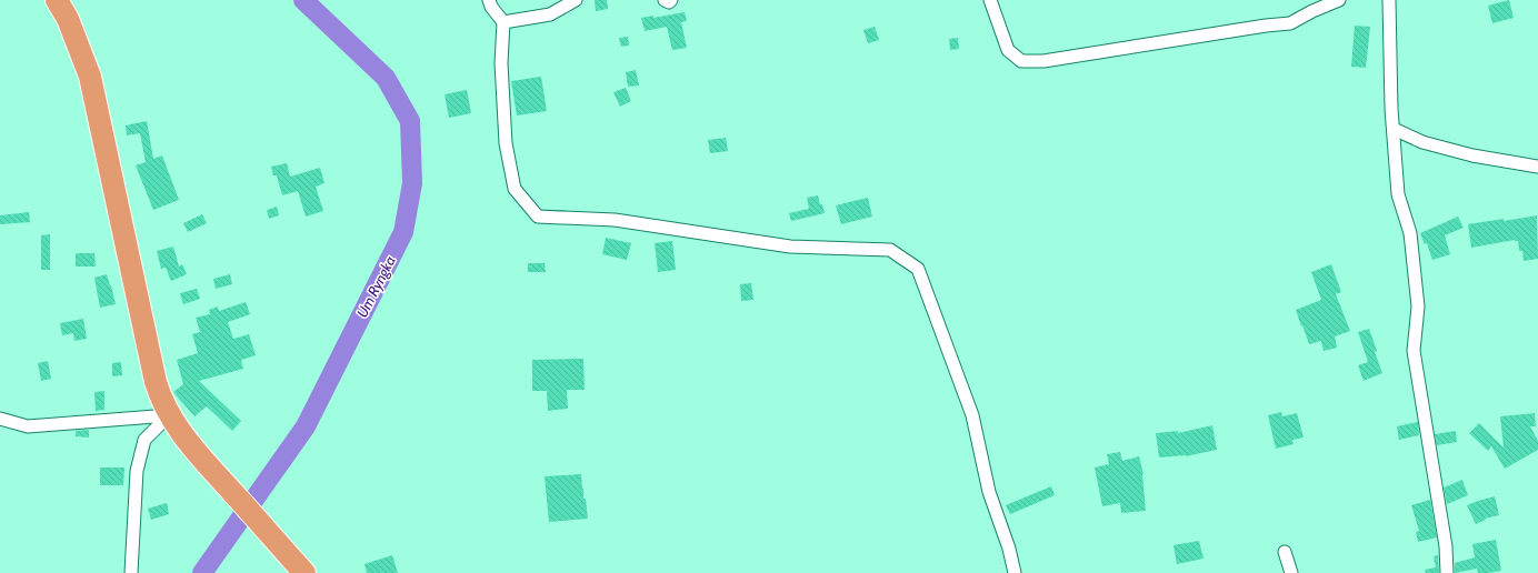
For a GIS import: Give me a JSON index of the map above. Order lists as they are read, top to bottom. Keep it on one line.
{"water":["Um Ryngka"]}
